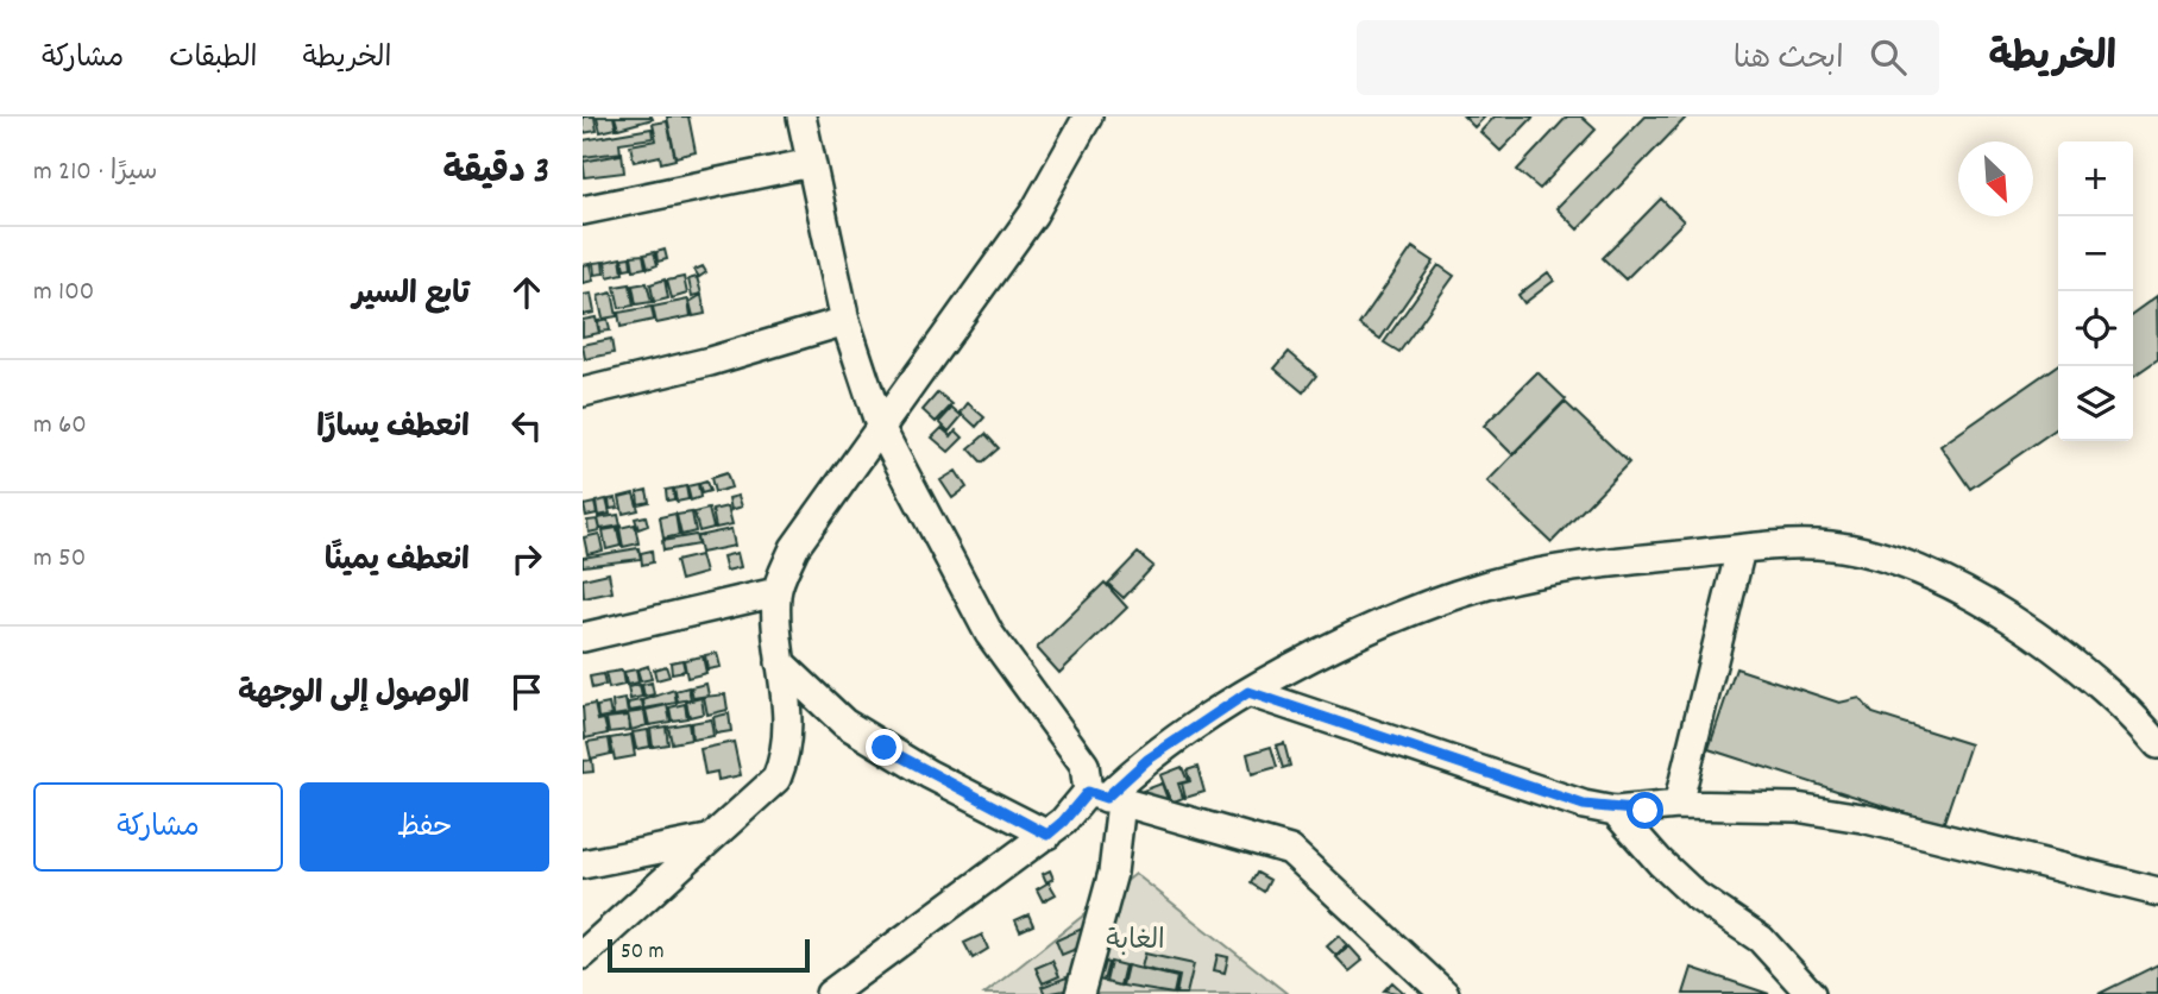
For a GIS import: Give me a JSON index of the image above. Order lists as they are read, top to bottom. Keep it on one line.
{"parks":["الغابة"],"scale_bar":"50 m","north":"bottom right","page":{"header":"الخريطة","search":"ابحث هنا","nav":["الخريطة","الطبقات","مشاركة"],"heading":["3 دقيقة","سيرًا · 210 m"],"map_buttons":["+","−"],"list":[["تابع السير","100 m"],["انعطف يسارًا","60 m"],["انعطف يمينًا","50 m"],"الوصول إلى الوجهة"],"buttons":["حفظ","مشاركة"],"scale":"50 m"}}
